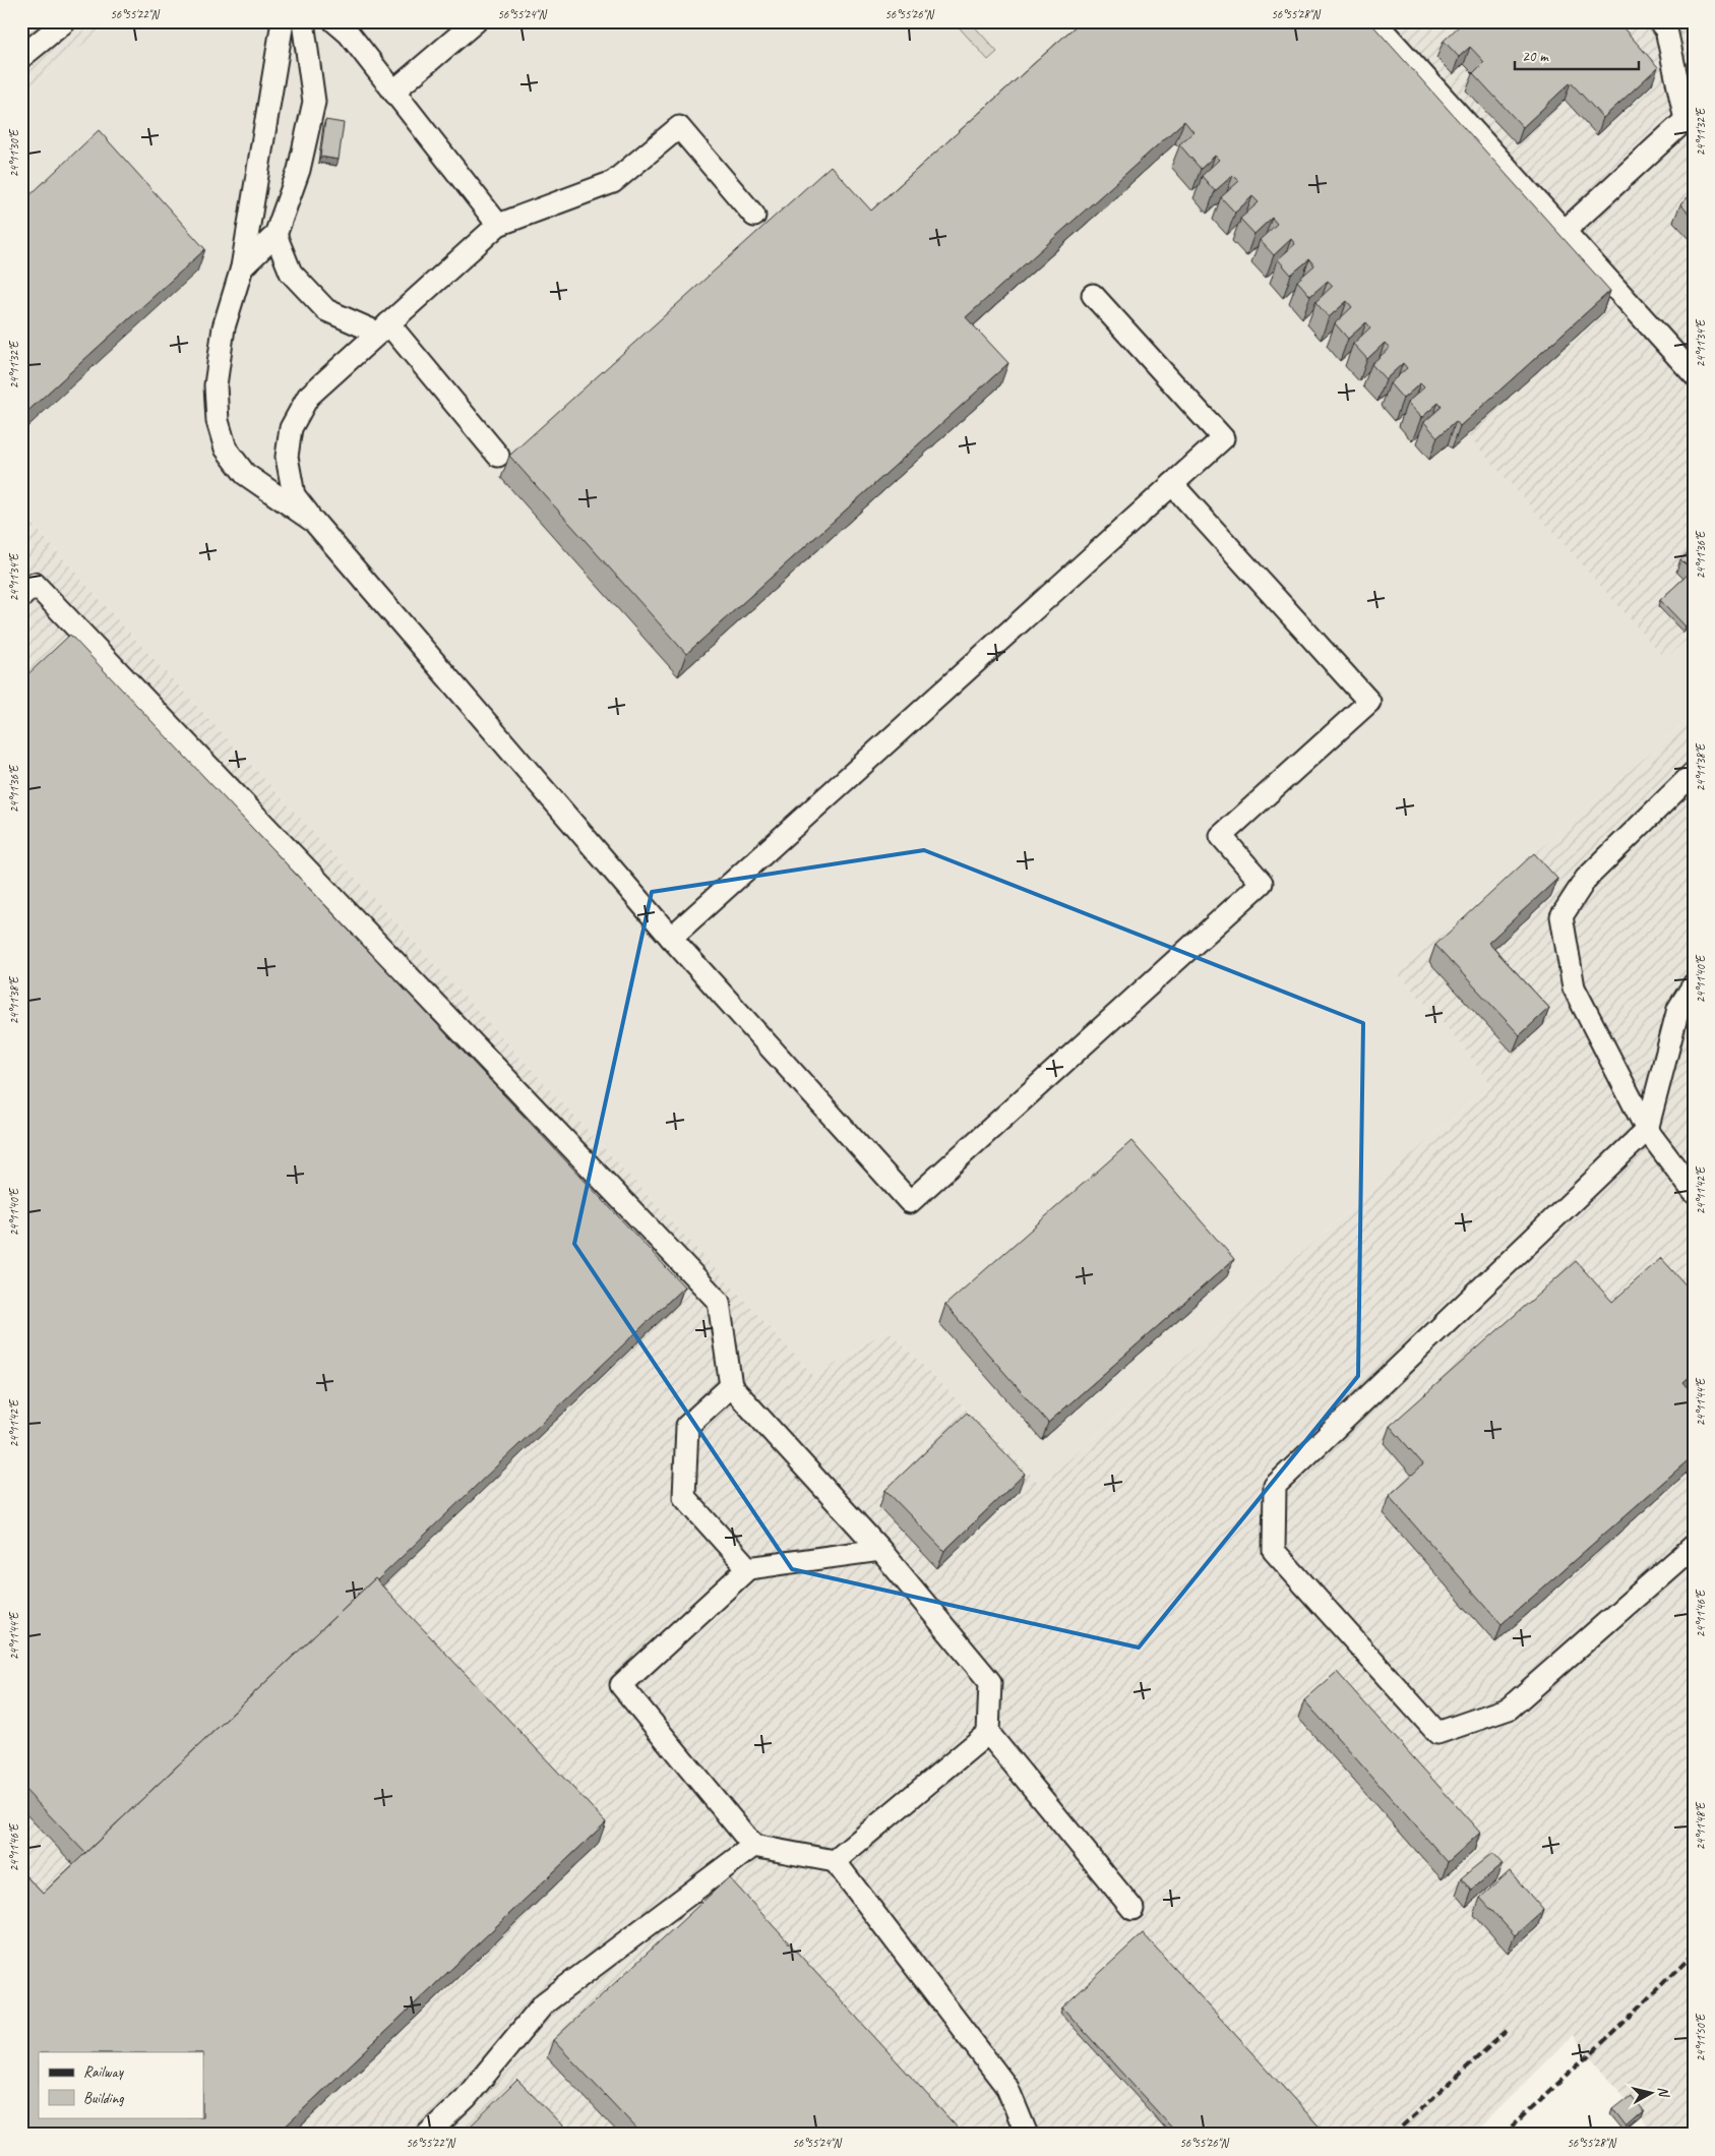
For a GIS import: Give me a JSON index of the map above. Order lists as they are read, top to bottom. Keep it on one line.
{"legend":["Railway","Building"],"scale_bar":"20 m","north":"right","coordinates":["56°55'22\"N","56°55'24\"N","56°55'26\"N","56°55'28\"N","24°11'32\"E","24°11'30\"E","24°11'34\"E","24°11'36\"E","24°11'38\"E","24°11'40\"E","24°11'42\"E","24°11'44\"E","24°11'46\"E","24°11'48\"E","24°11'50\"E"]}
